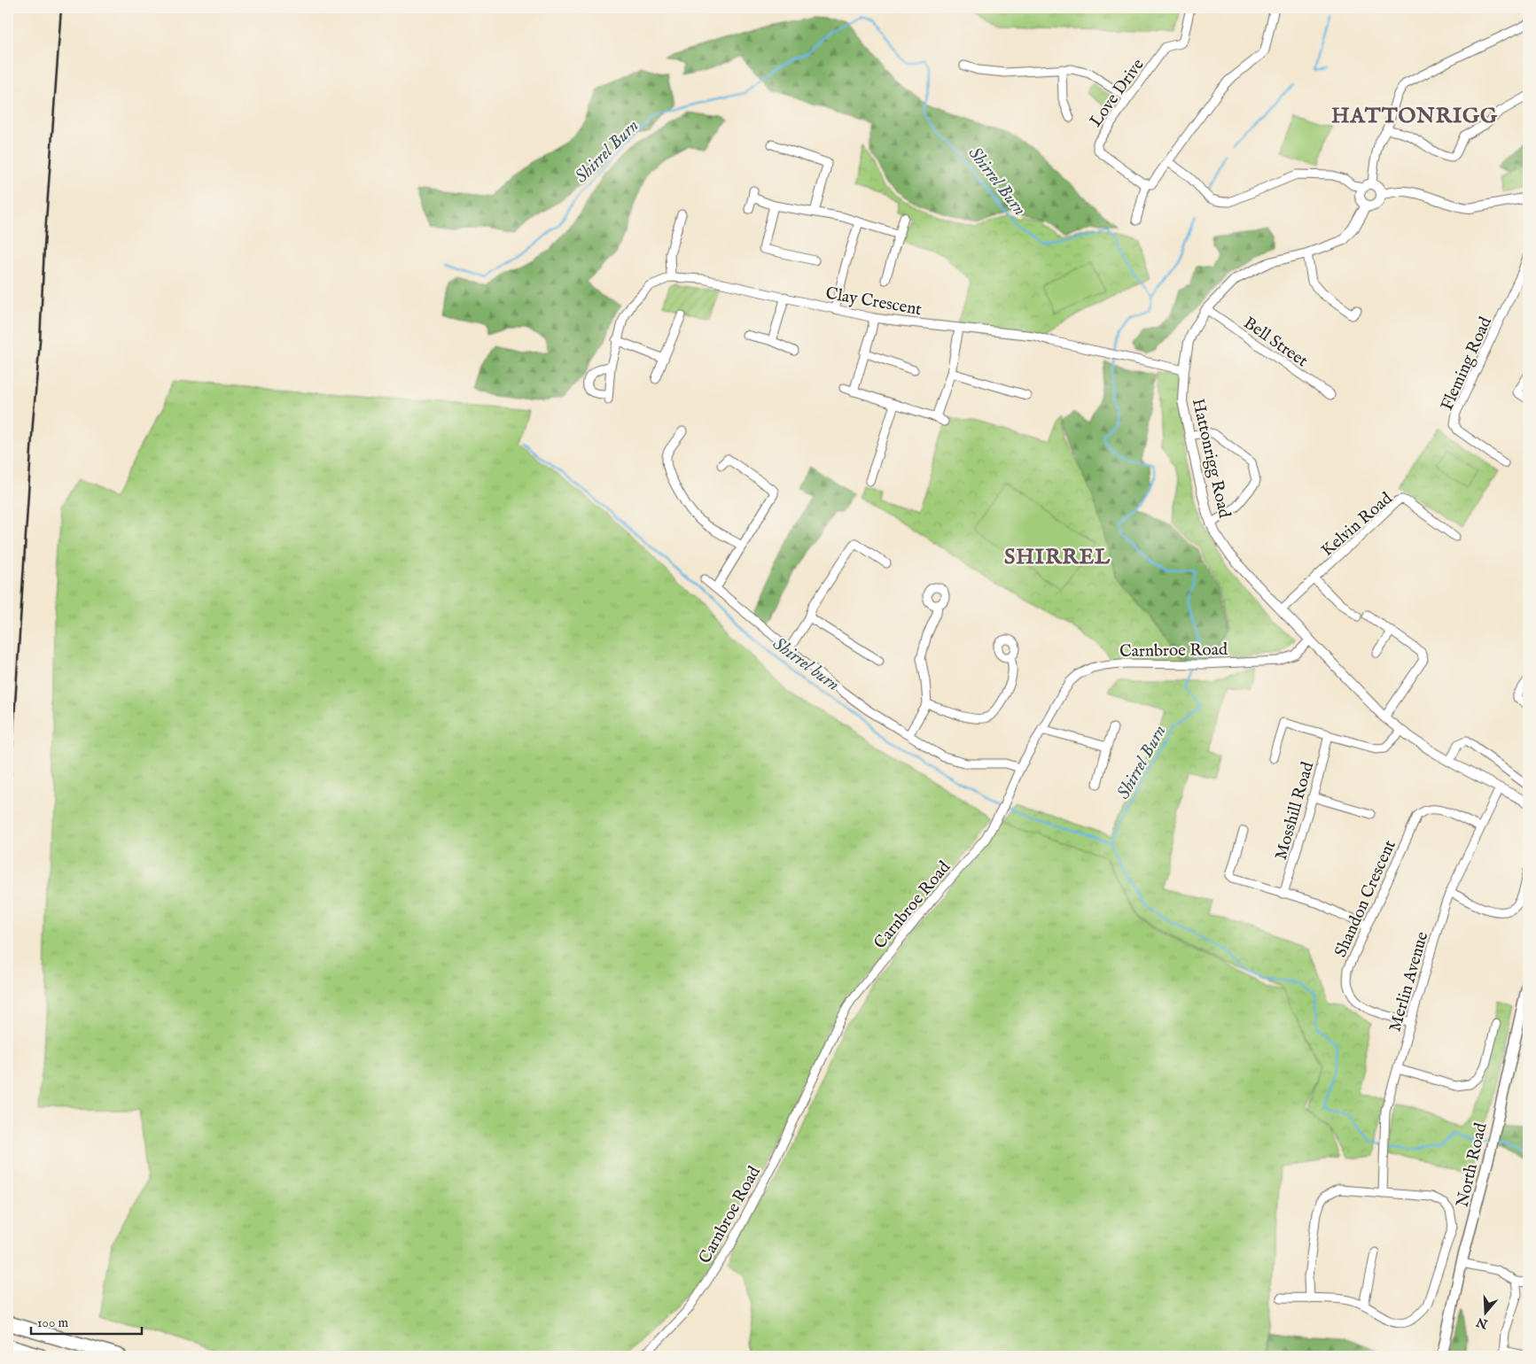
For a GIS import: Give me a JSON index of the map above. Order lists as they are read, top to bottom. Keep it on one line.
{"streets":{"main road":["North Road"],"street":["Love Drive","Clay Crescent","Bell Street","Fleming Road","Hattonrigg Road","Kelvin Road","Carnbroe Road","Mosshill Road","Shandon Crescent","Merlin Avenue"]},"crossings":[["Clay Crescent","Hattonrigg Road"],["Bell Street","Hattonrigg Road"],["Hattonrigg Road","Kelvin Road"],["Hattonrigg Road","Carnbroe Road"],["Hattonrigg Road","Merlin Avenue"],["Shandon Crescent","Merlin Avenue"]],"districts":["HATTONRIGG","SHIRREL"],"water":["Shirrel Burn","Shirrel burn"],"scale_bar":"100 m","north":"bottom"}
